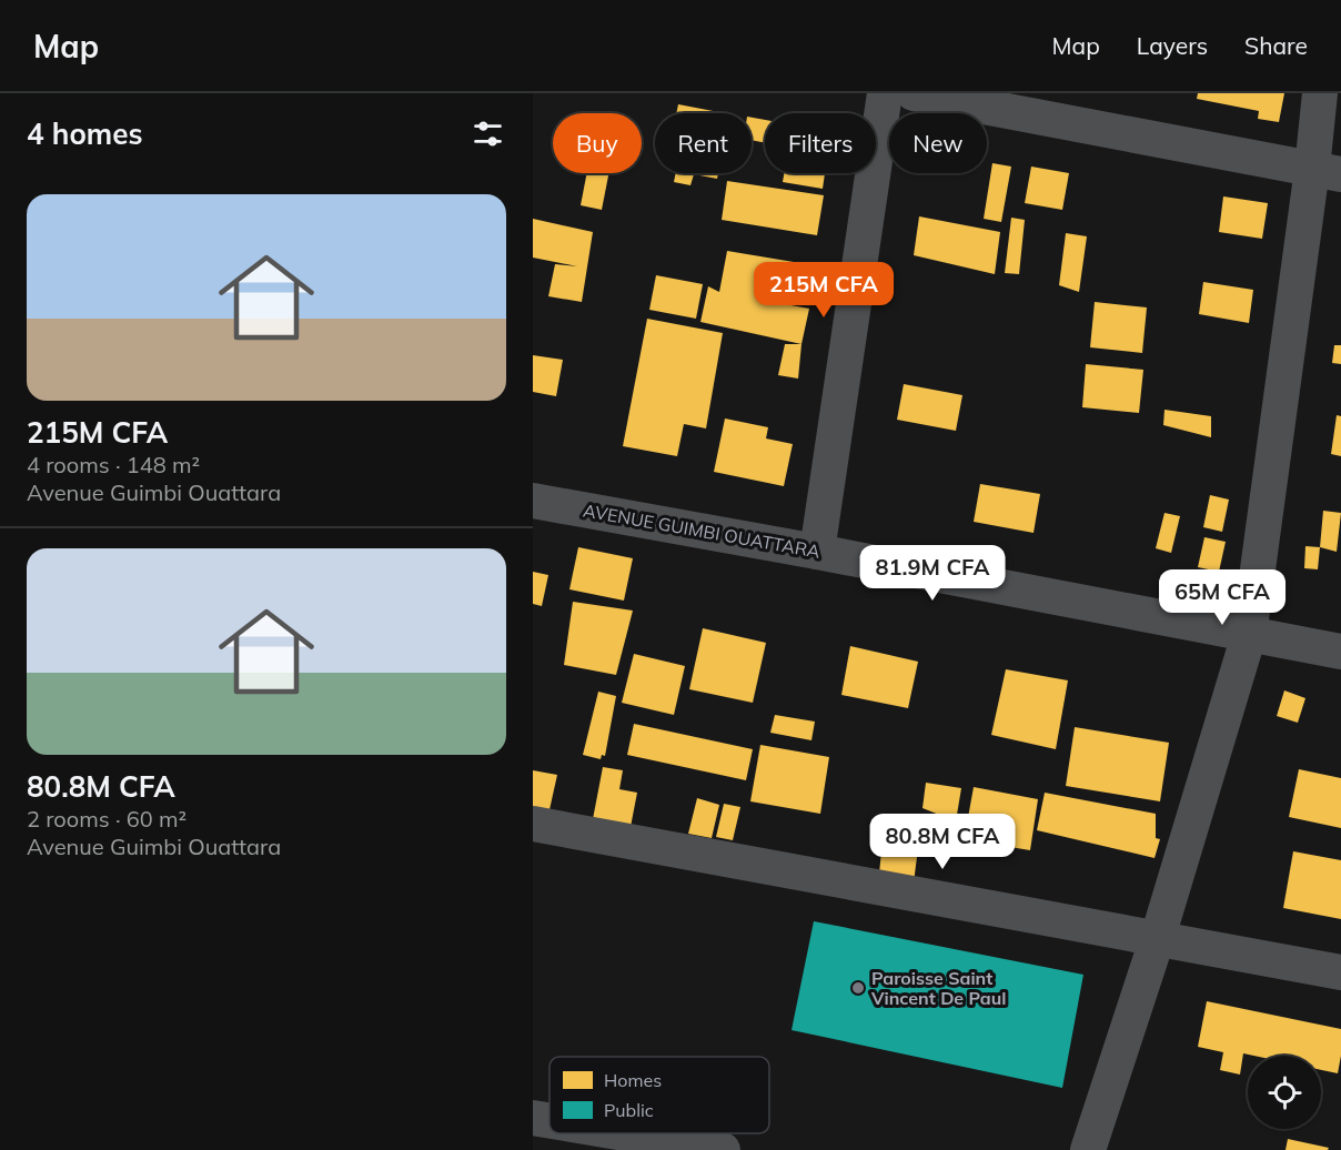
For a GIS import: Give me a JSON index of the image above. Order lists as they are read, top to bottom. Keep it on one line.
{"streets":{"street":["AVENUE GUIMBI OUATTARA"]},"places":["Paroisse Saint Vincent De Paul"],"legend":["Homes","Public"],"page":{"header":"Map","nav":["Map","Layers","Share"],"heading":"4 homes","chip":["Buy","Rent","Filters","New"],"list":[{"name":"215M CFA","note":"4 rooms · 148 m² · Avenue Guimbi Ouattara"},{"name":"80.8M CFA","note":"2 rooms · 60 m² · Avenue Guimbi Ouattara"}],"price":["215M CFA","81.9M CFA","65M CFA","80.8M CFA"]}}
